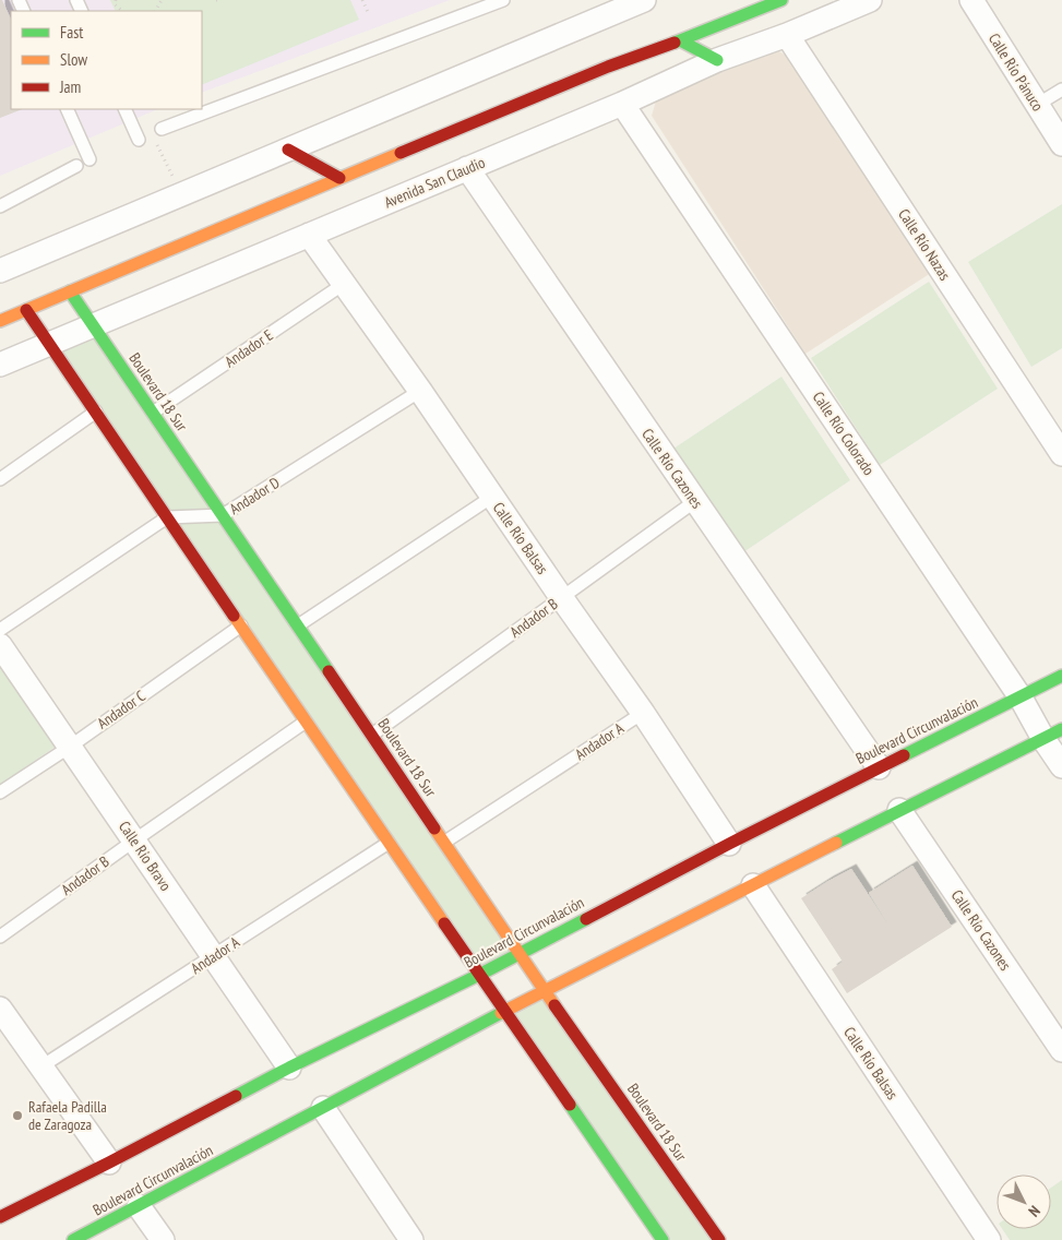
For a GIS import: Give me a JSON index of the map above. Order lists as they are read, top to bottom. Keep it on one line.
{"streets":{"main road":["Boulevard 18 Sur","Boulevard Circunvalación"],"street":["Calle Río Pánuco","Avenida San Claudio","Calle Río Nazas","Calle Río Colorado","Calle Río Cazones","Calle Río Balsas","Calle Río Bravo"],"lane":["Andador E","Andador D","Andador B","Andador C","Andador A"]},"crossings":[["Avenida San Claudio","Calle Río Nazas"],["Avenida San Claudio","Boulevard 18 Sur"],["Avenida San Claudio","Calle Río Colorado"],["Avenida San Claudio","Calle Río Cazones"],["Avenida San Claudio","Calle Río Balsas"],["Andador E","Boulevard 18 Sur"],["Andador E","Calle Río Balsas"],["Boulevard 18 Sur","Andador D"],["Boulevard 18 Sur","Andador B"],["Boulevard 18 Sur","Boulevard Circunvalación"],["Boulevard 18 Sur","Andador A"],["Calle Río Colorado","Boulevard Circunvalación"],["Calle Río Cazones","Andador B"],["Calle Río Cazones","Boulevard Circunvalación"],["Andador D","Calle Río Balsas"],["Calle Río Balsas","Andador B"],["Calle Río Balsas","Boulevard Circunvalación"],["Calle Río Balsas","Andador A"],["Andador B","Calle Río Bravo"],["Andador C","Calle Río Bravo"],["Boulevard Circunvalación","Calle Río Bravo"],["Andador A","Calle Río Bravo"]],"places":["Rafaela Padilla de Zaragoza"],"legend":["Fast","Slow","Jam"],"north":"bottom right"}
